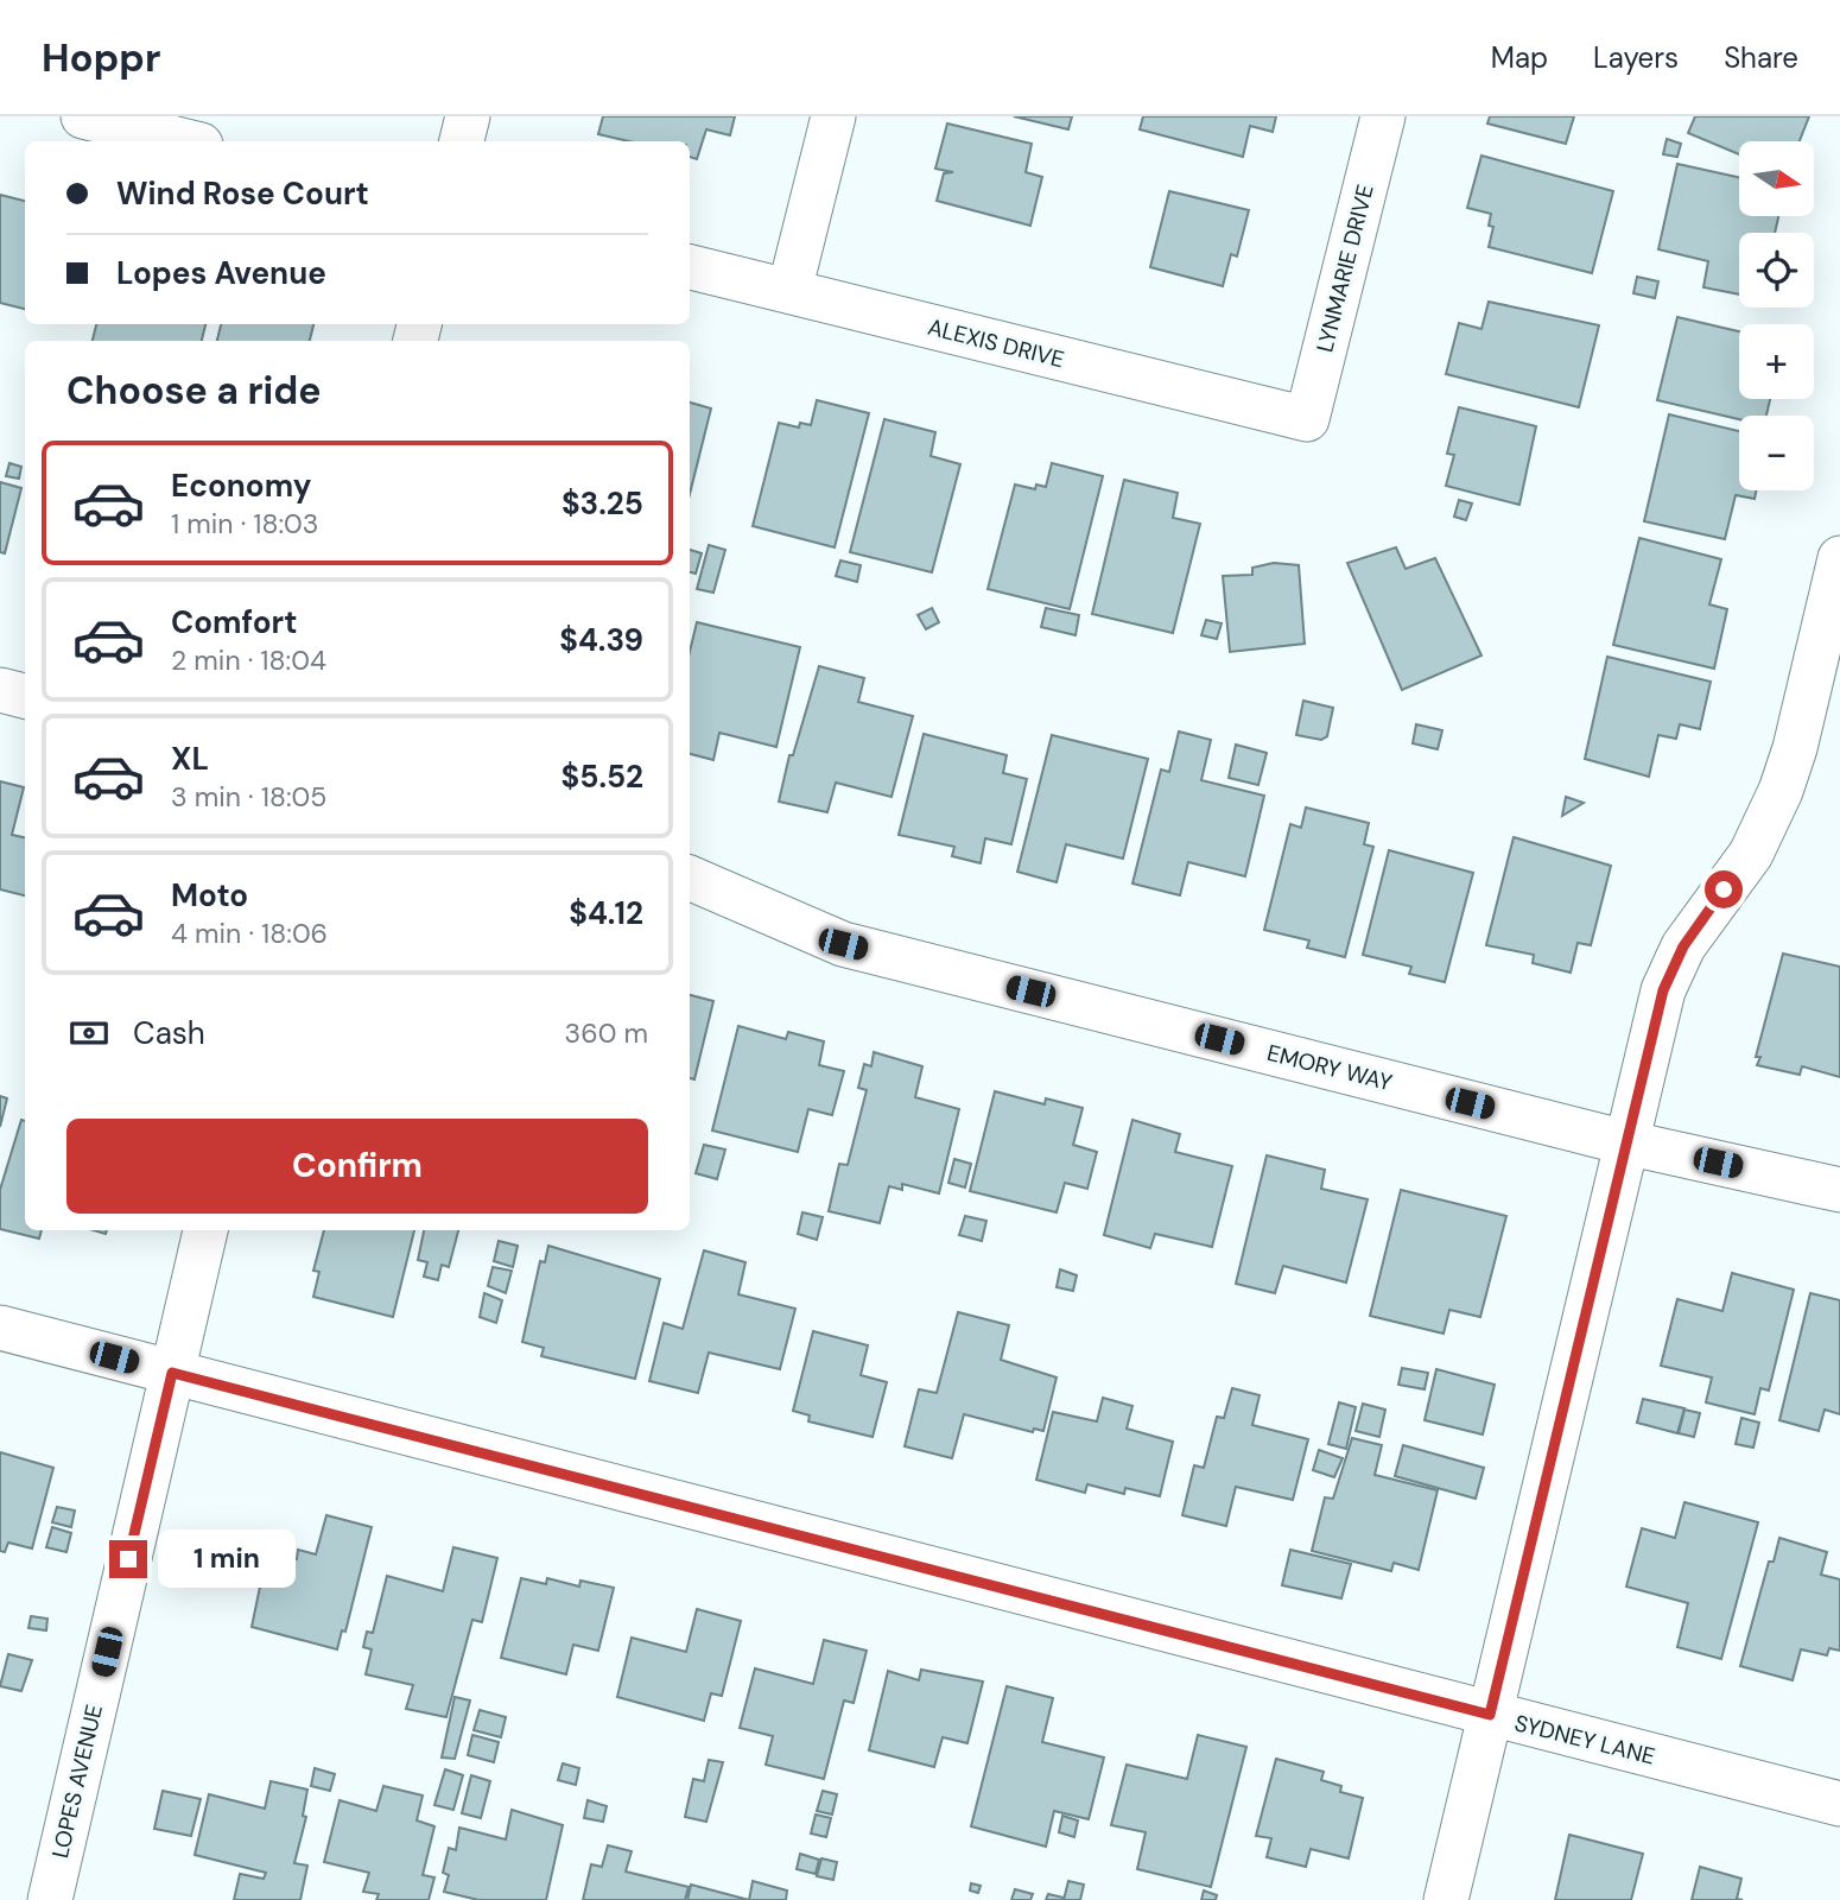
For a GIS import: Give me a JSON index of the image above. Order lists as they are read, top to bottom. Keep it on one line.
{"streets":{"street":["LYNMARIE DRIVE","ALEXIS DRIVE","EMORY WAY","SYDNEY LANE","LOPES AVENUE"]},"crossings":[["LYNMARIE DRIVE","ALEXIS DRIVE"],["SYDNEY LANE","LOPES AVENUE"]],"north":"right","page":{"header":"Hoppr","nav":["Map","Layers","Share"],"map_buttons":["+","−"],"banner":["Wind Rose Court","Lopes Avenue"],"heading":"Choose a ride","list":[{"name":"Economy","note":"1 min · 18:03","value":"$3.25"},{"name":"Comfort","note":"2 min · 18:04","value":"$4.39"},{"name":"XL","note":"3 min · 18:05","value":"$5.52"},{"name":"Moto","note":"4 min · 18:06","value":"$4.12"}],"pay":["Cash","360 m"],"buttons":"Confirm","bubble":"1 min"}}
